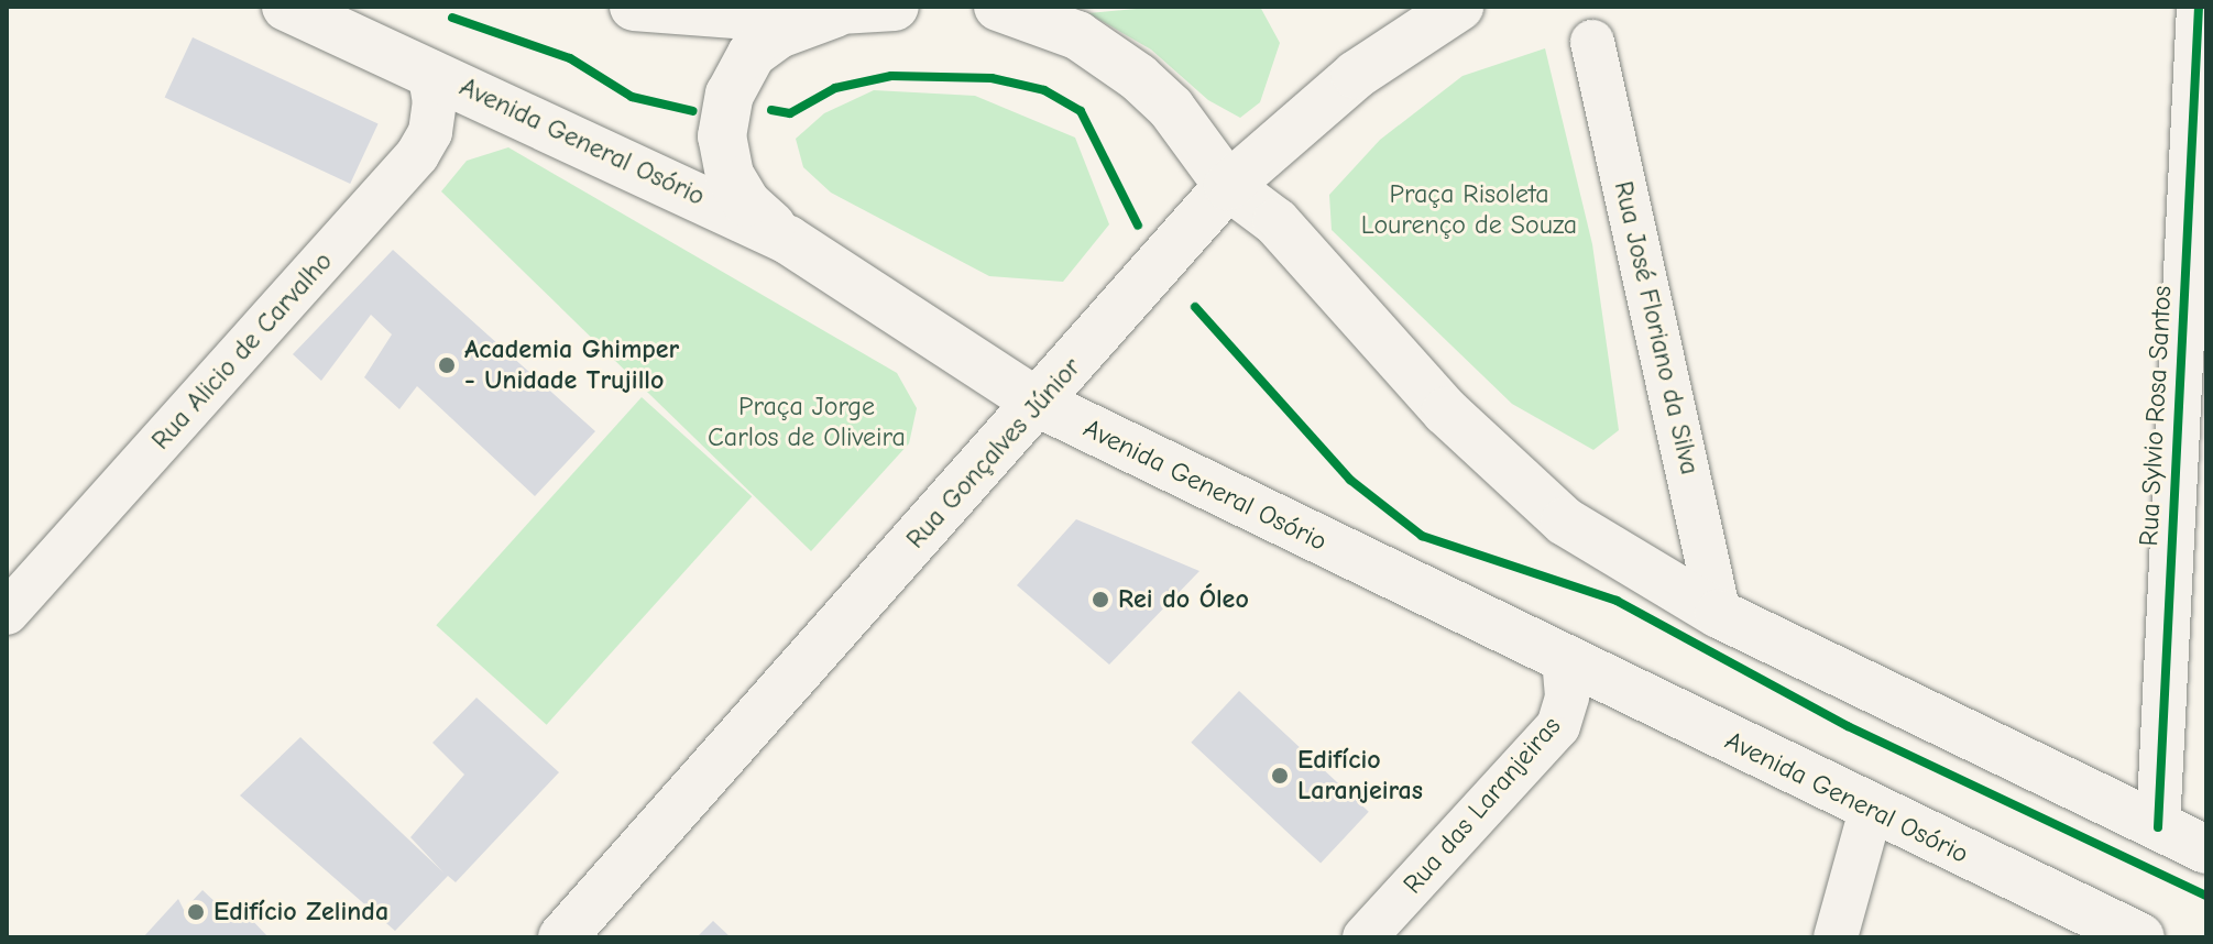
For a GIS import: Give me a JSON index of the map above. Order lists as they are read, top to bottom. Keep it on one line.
{"streets":{"main road":["Avenida General Osório","Rua Gonçalves Júnior"],"street":["Rua José Floriano da Silva","Rua Alicio de Carvalho","Rua Sylvio Rosa Santos","Rua das Laranjeiras"]},"crossings":[["Avenida General Osório","Rua Alicio de Carvalho"],["Avenida General Osório","Rua Gonçalves Júnior"],["Avenida General Osório","Rua das Laranjeiras"]],"parks":["Praça Risoleta Lourenço de Souza","Praça Jorge Carlos de Oliveira"],"places":["Academia Ghimper - Unidade Trujillo","Rei do Óleo","Edifício Laranjeiras","Edifício Zelinda"]}
